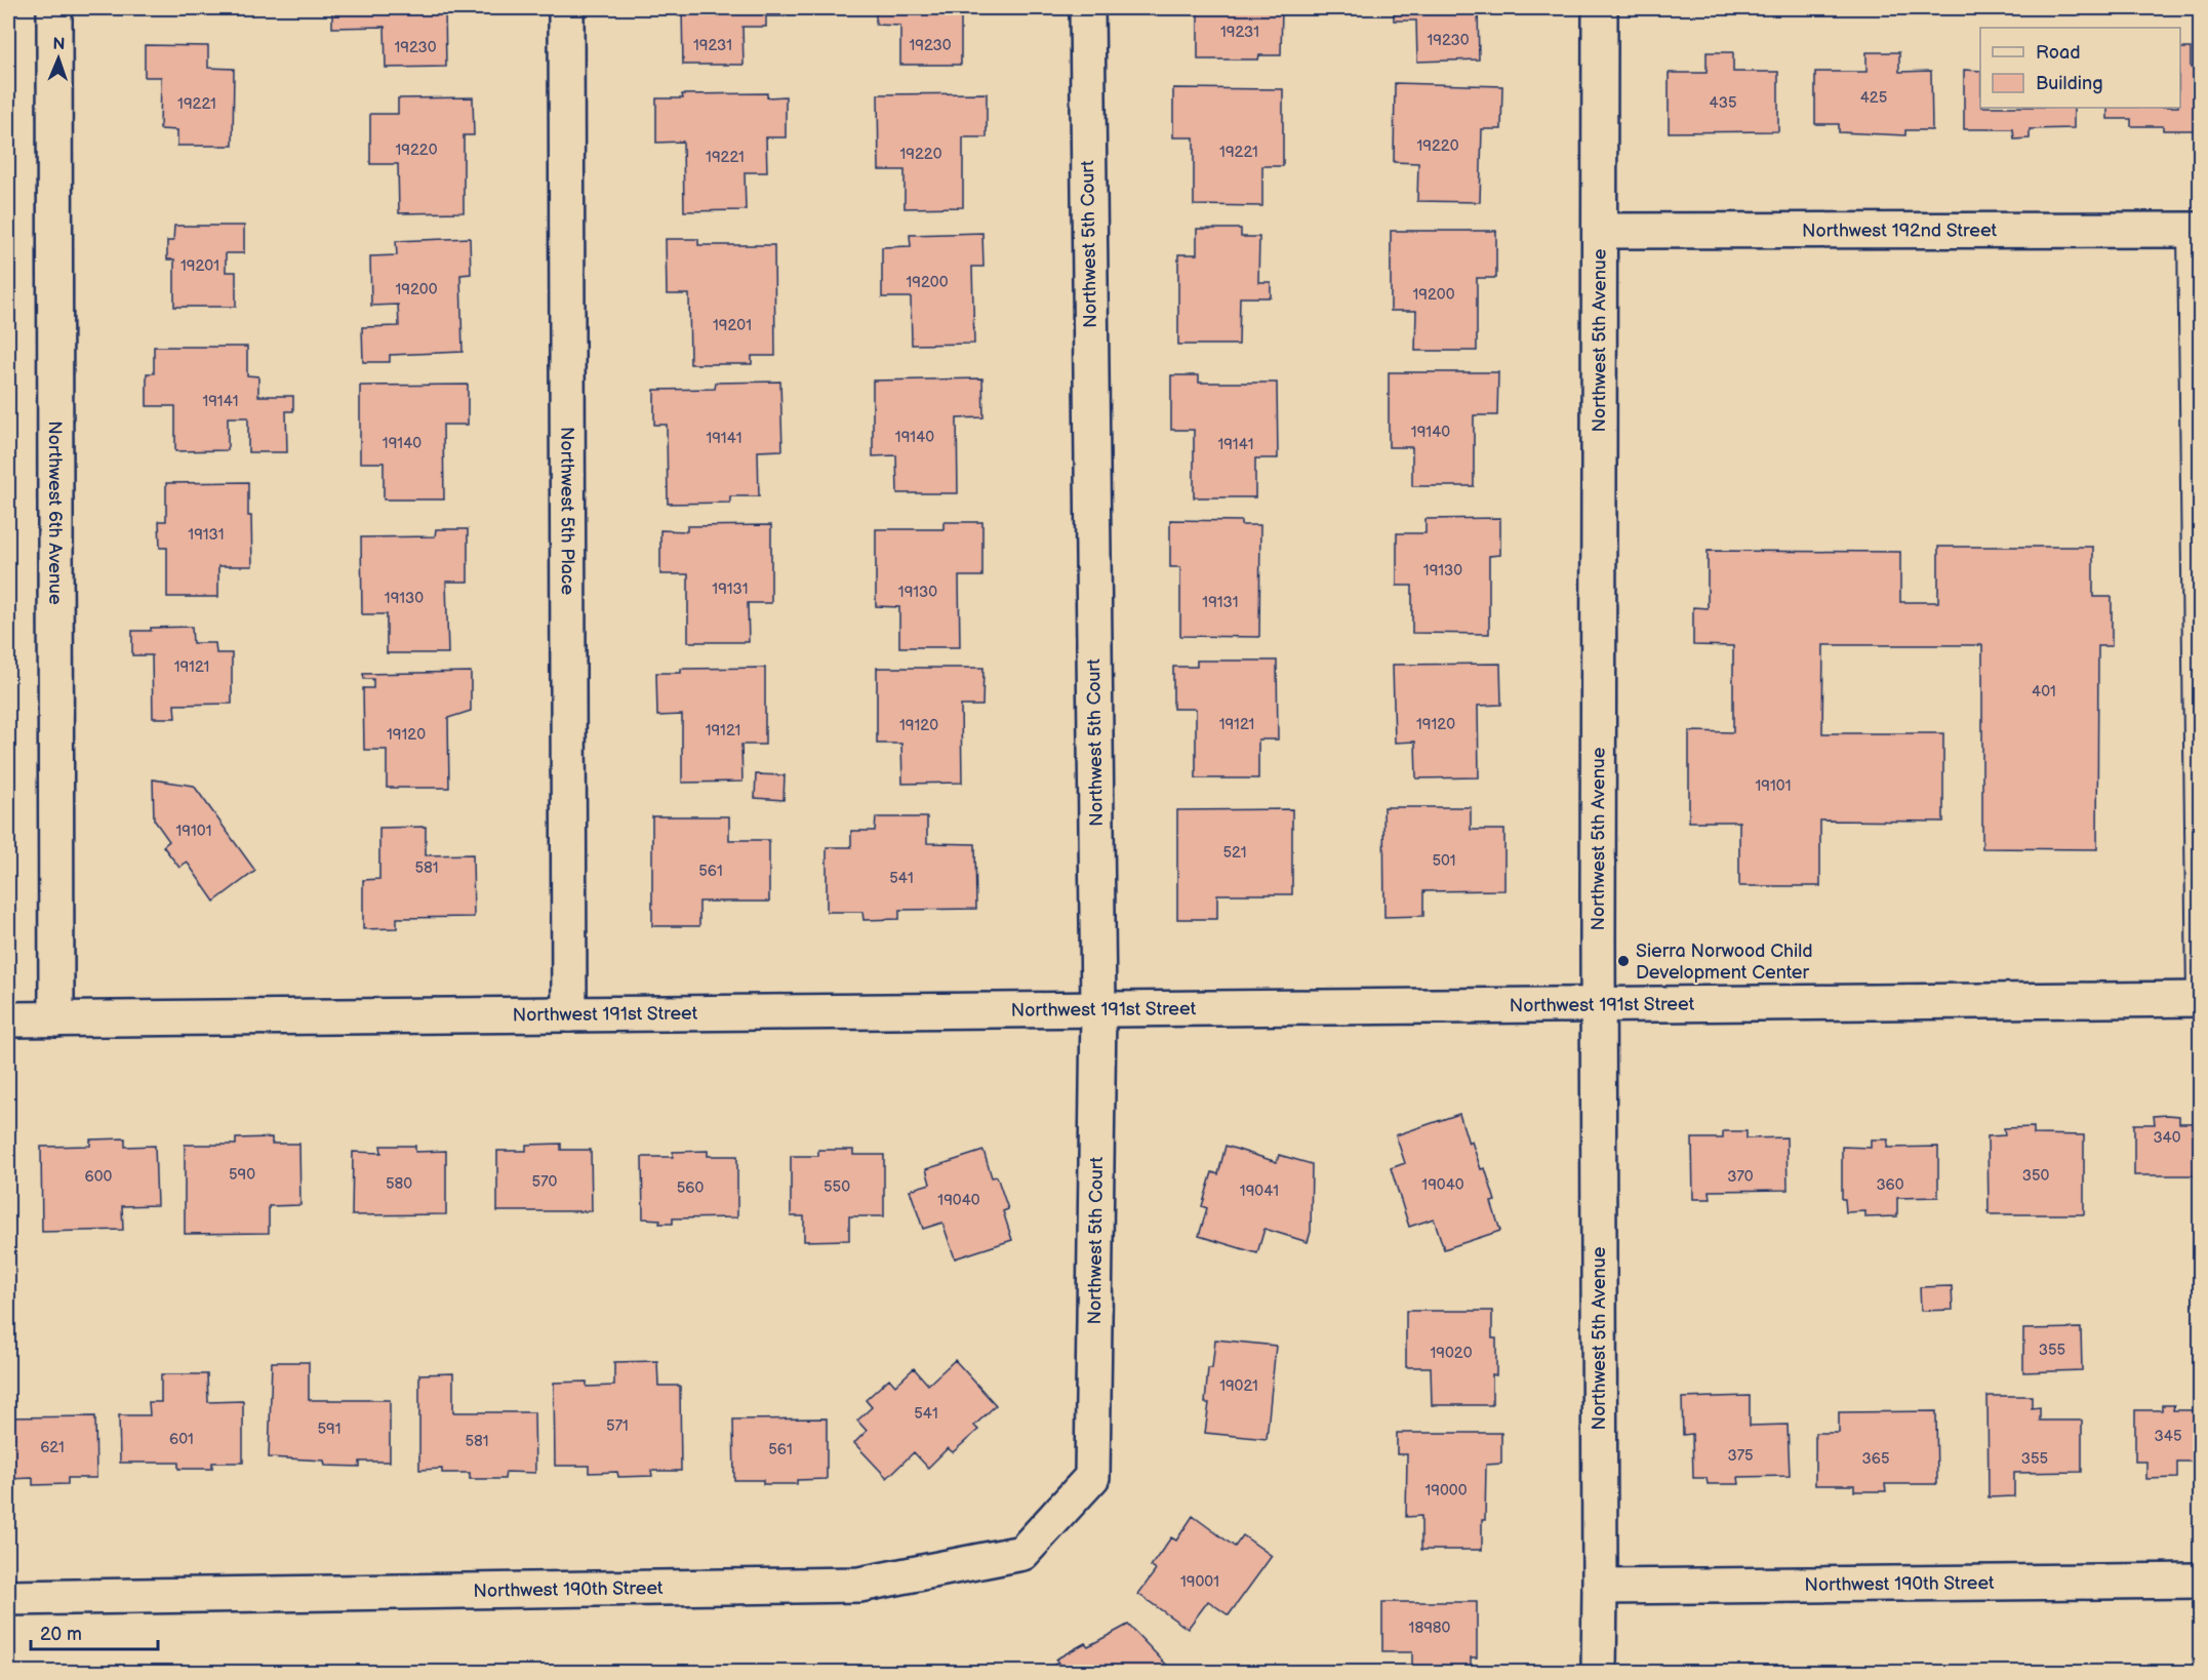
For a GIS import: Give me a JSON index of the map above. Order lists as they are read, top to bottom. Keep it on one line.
{"streets":{"street":["Northwest 192nd Street","Northwest 5th Court","Northwest 5th Avenue","Northwest 5th Place","Northwest 6th Avenue","Northwest 191st Street","Northwest 190th Street"]},"crossings":[["Northwest 192nd Street","Northwest 5th Avenue"],["Northwest 5th Court","Northwest 191st Street"],["Northwest 5th Court","Northwest 190th Street"],["Northwest 5th Avenue","Northwest 191st Street"],["Northwest 5th Avenue","Northwest 190th Street"],["Northwest 5th Place","Northwest 191st Street"],["Northwest 6th Avenue","Northwest 191st Street"]],"places":["Sierra Norwood Child Development Center"],"house_numbers":["19231","19230","19231","19230","19230","425","435","19221","19220","19220","19221","19220","19221","19201","19200","19200","19200","19201","19141","19140","19140","19141","19140","19141","19131","19130","19131","19130","19130","19131","19121","401","19121","19120","19120","19121","19120","19101","19101","521","501","581","561","541","340","590","350","600","370","570","580","19040","360","550","560","19041","19040","355","19020","19021","541","571","591","345","601","581","621","561","375","365","355","19000","19001","18980"],"legend":["Road","Building"],"scale_bar":"20 m","north":"top"}
